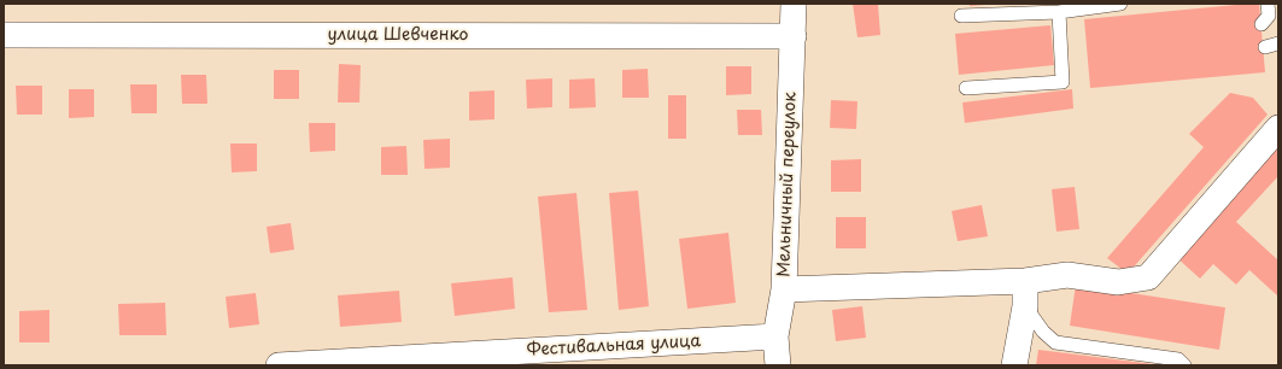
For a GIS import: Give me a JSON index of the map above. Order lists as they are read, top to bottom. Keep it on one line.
{"streets":{"street":["улица Шевченко","Мельничный переулок","Фестивальная улица"]},"crossings":[["улица Шевченко","Мельничный переулок"],["Мельничный переулок","Фестивальная улица"]]}
